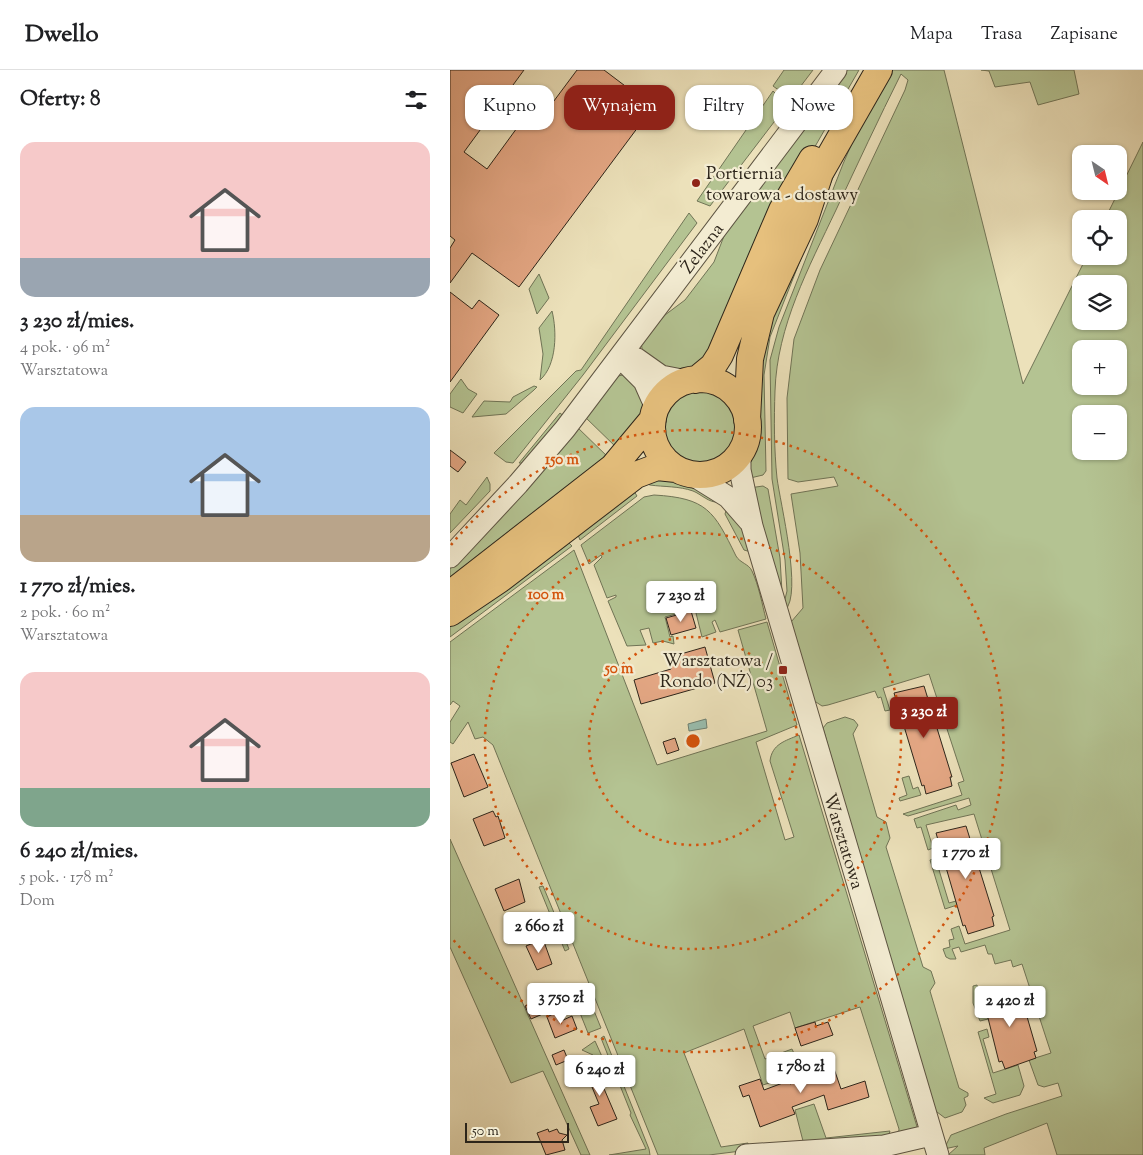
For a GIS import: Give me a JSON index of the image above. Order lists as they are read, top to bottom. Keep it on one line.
{"streets":{"street":["Żelazna","Warsztatowa"]},"places":{"other":["Portiernia towarowa - dostawy"],"transit":["Warsztatowa / Rondo (NŻ) 03"]},"scale_bar":"50 m","north":"bottom right","page":{"header":"Dwello","nav":["Mapa","Trasa","Zapisane"],"heading":"Oferty: 8","chip":["Kupno","Wynajem","Filtry","Nowe"],"list":[{"name":"3 230 zł/mies.","note":"4 pok. · 96 m² · Warsztatowa"},{"name":"1 770 zł/mies.","note":"2 pok. · 60 m² · Warsztatowa"},{"name":"6 240 zł/mies.","note":"5 pok. · 178 m² · Dom"}],"map_buttons":["+","−"],"price":["7 230 zł","3 230 zł","1 770 zł","2 660 zł","3 750 zł","2 420 zł","1 780 zł","6 240 zł"],"scale":"50 m"},"rings":["150 m","100 m","50 m"]}
